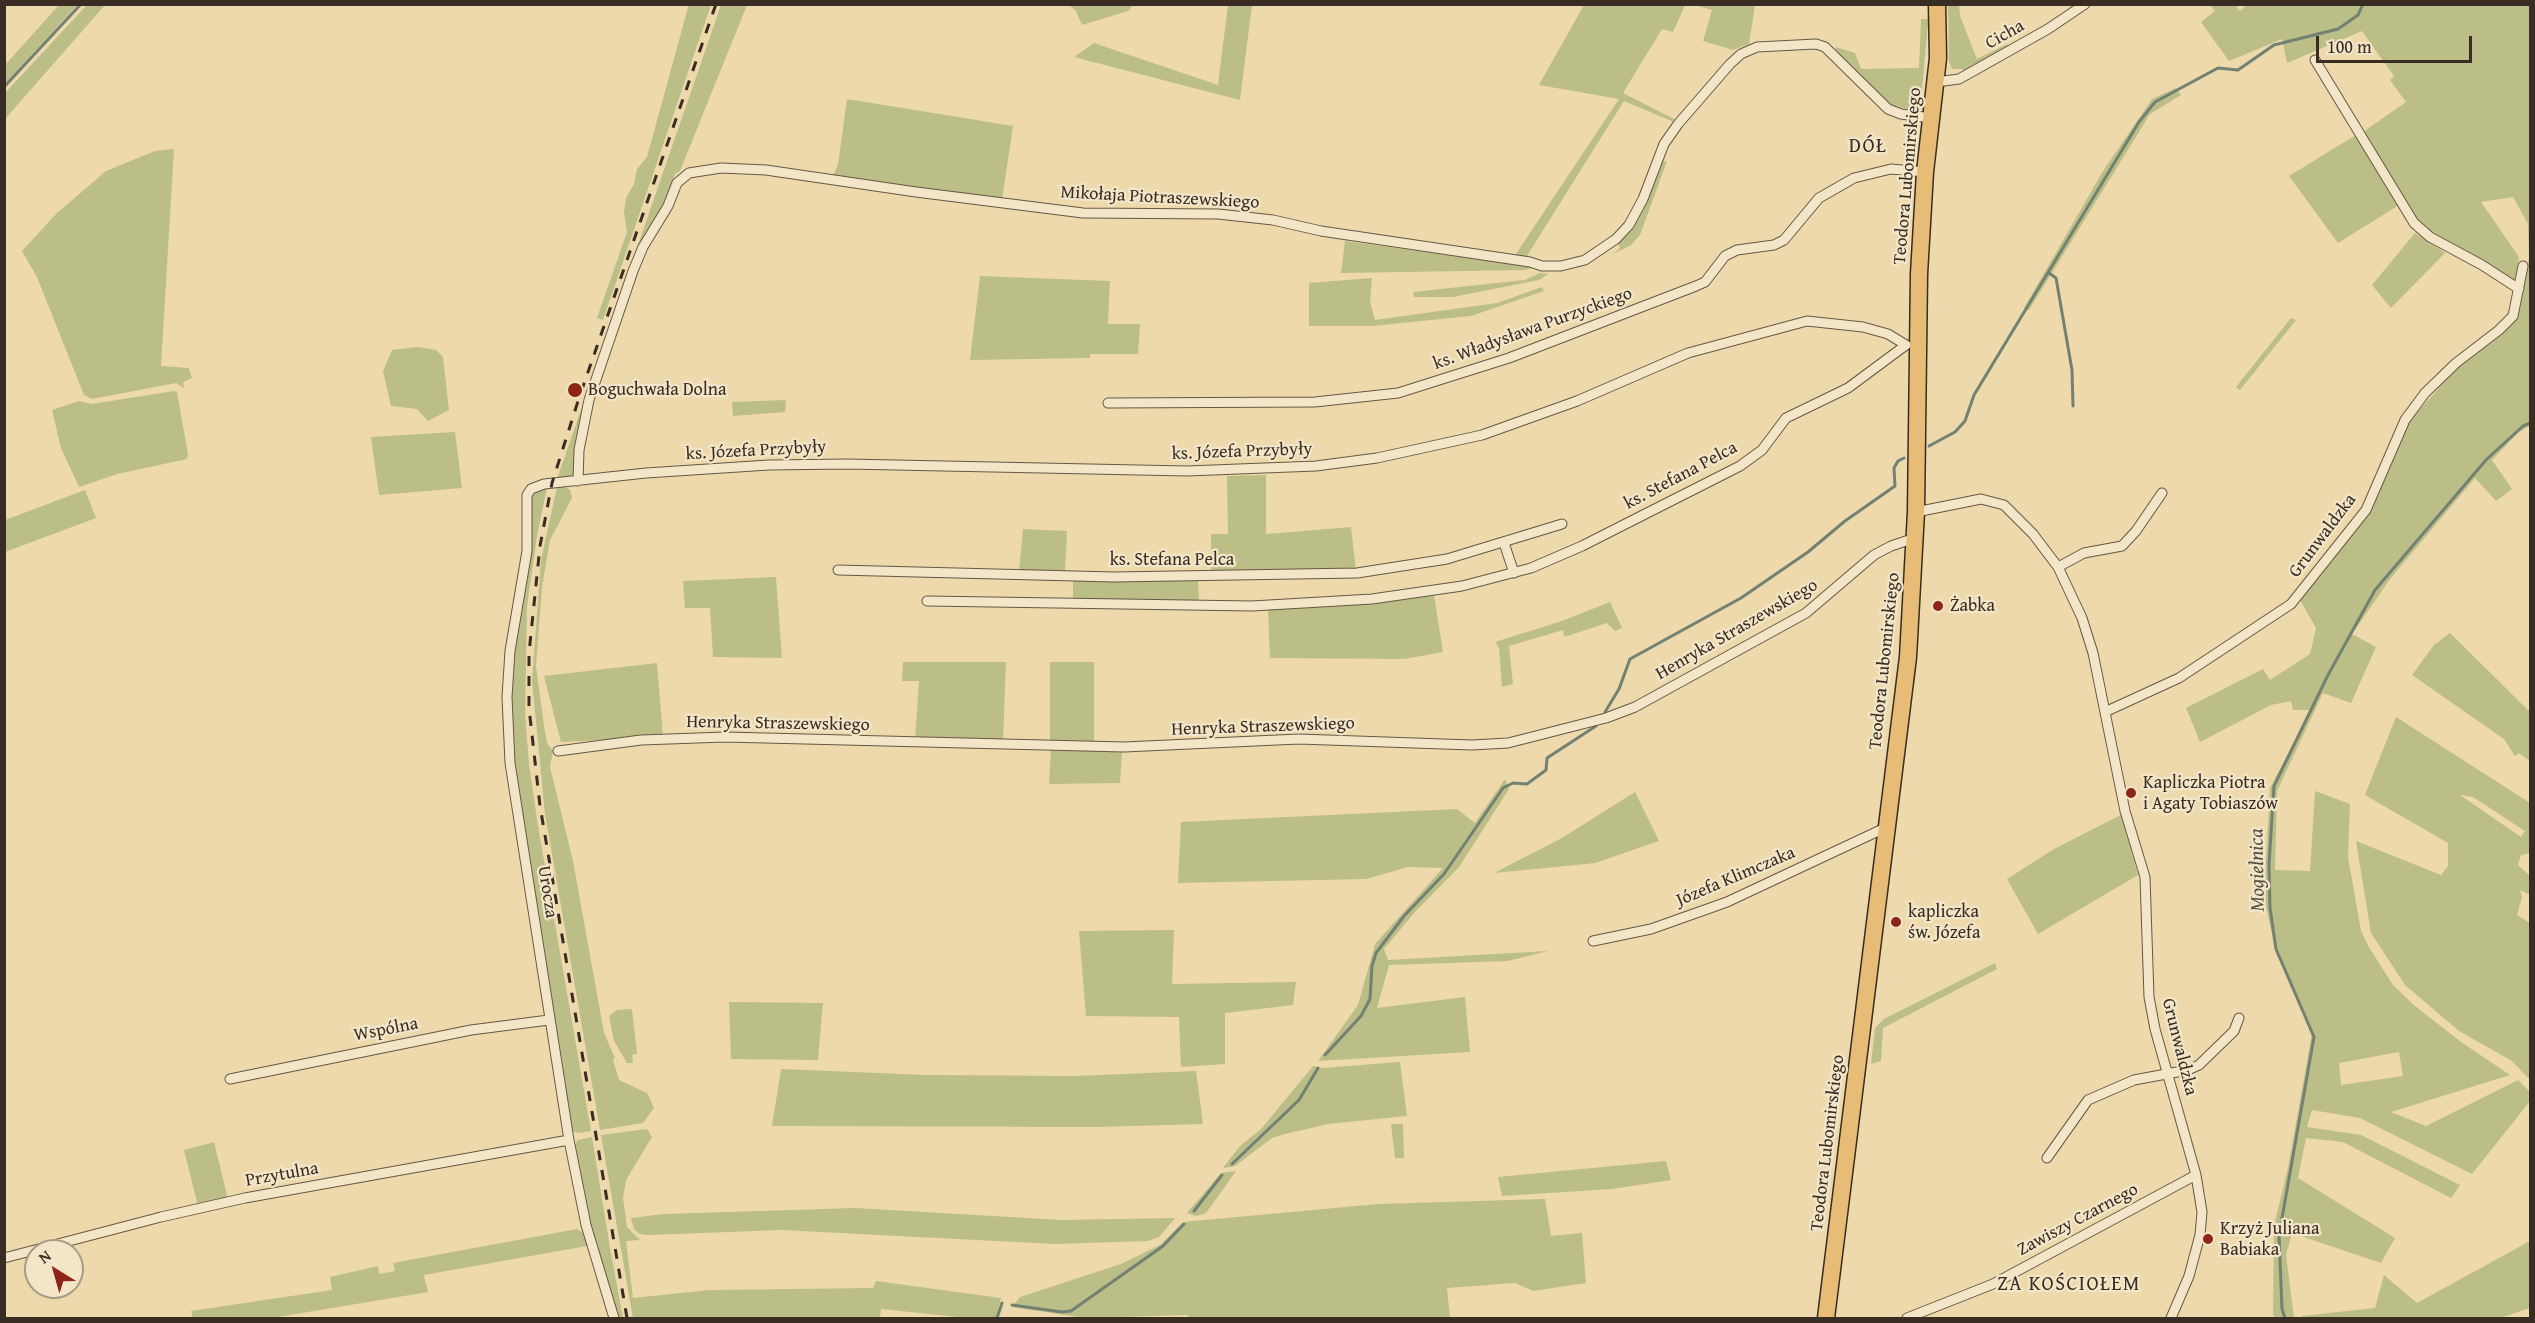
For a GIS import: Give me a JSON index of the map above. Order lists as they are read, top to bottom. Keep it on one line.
{"streets":{"highway":["Teodora Lubomirskiego"],"street":["Cicha","Mikołaja Piotraszewskiego","ks. Władysława Purzyckiego","ks. Józefa Przybyły","ks. Stefana Pelca","Grunwaldzka","Henryka Straszewskiego","Józefa Klimczaka","Urocza","Wspólna","Przytulna","Zawiszy Czarnego"]},"crossings":[["Cicha","Teodora Lubomirskiego"],["Teodora Lubomirskiego","Mikołaja Piotraszewskiego"],["Teodora Lubomirskiego","ks. Władysława Purzyckiego"],["Teodora Lubomirskiego","ks. Józefa Przybyły"],["Teodora Lubomirskiego","ks. Stefana Pelca"],["Teodora Lubomirskiego","Grunwaldzka"],["Teodora Lubomirskiego","Henryka Straszewskiego"],["Teodora Lubomirskiego","Józefa Klimczaka"],["Mikołaja Piotraszewskiego","ks. Józefa Przybyły"],["ks. Józefa Przybyły","ks. Stefana Pelca"],["ks. Józefa Przybyły","Urocza"],["Grunwaldzka","Zawiszy Czarnego"],["Urocza","Wspólna"],["Urocza","Przytulna"]],"districts":["DÓŁ","ZA KOŚCIOŁEM"],"water":["Mogielnica"],"places":["Boguchwała Dolna","Żabka","Kapliczka Piotra i Agaty Tobiaszów","kapliczka św. Józefa","Krzyż Juliana Babiaka"],"scale_bar":"100 m","north":"top left"}
